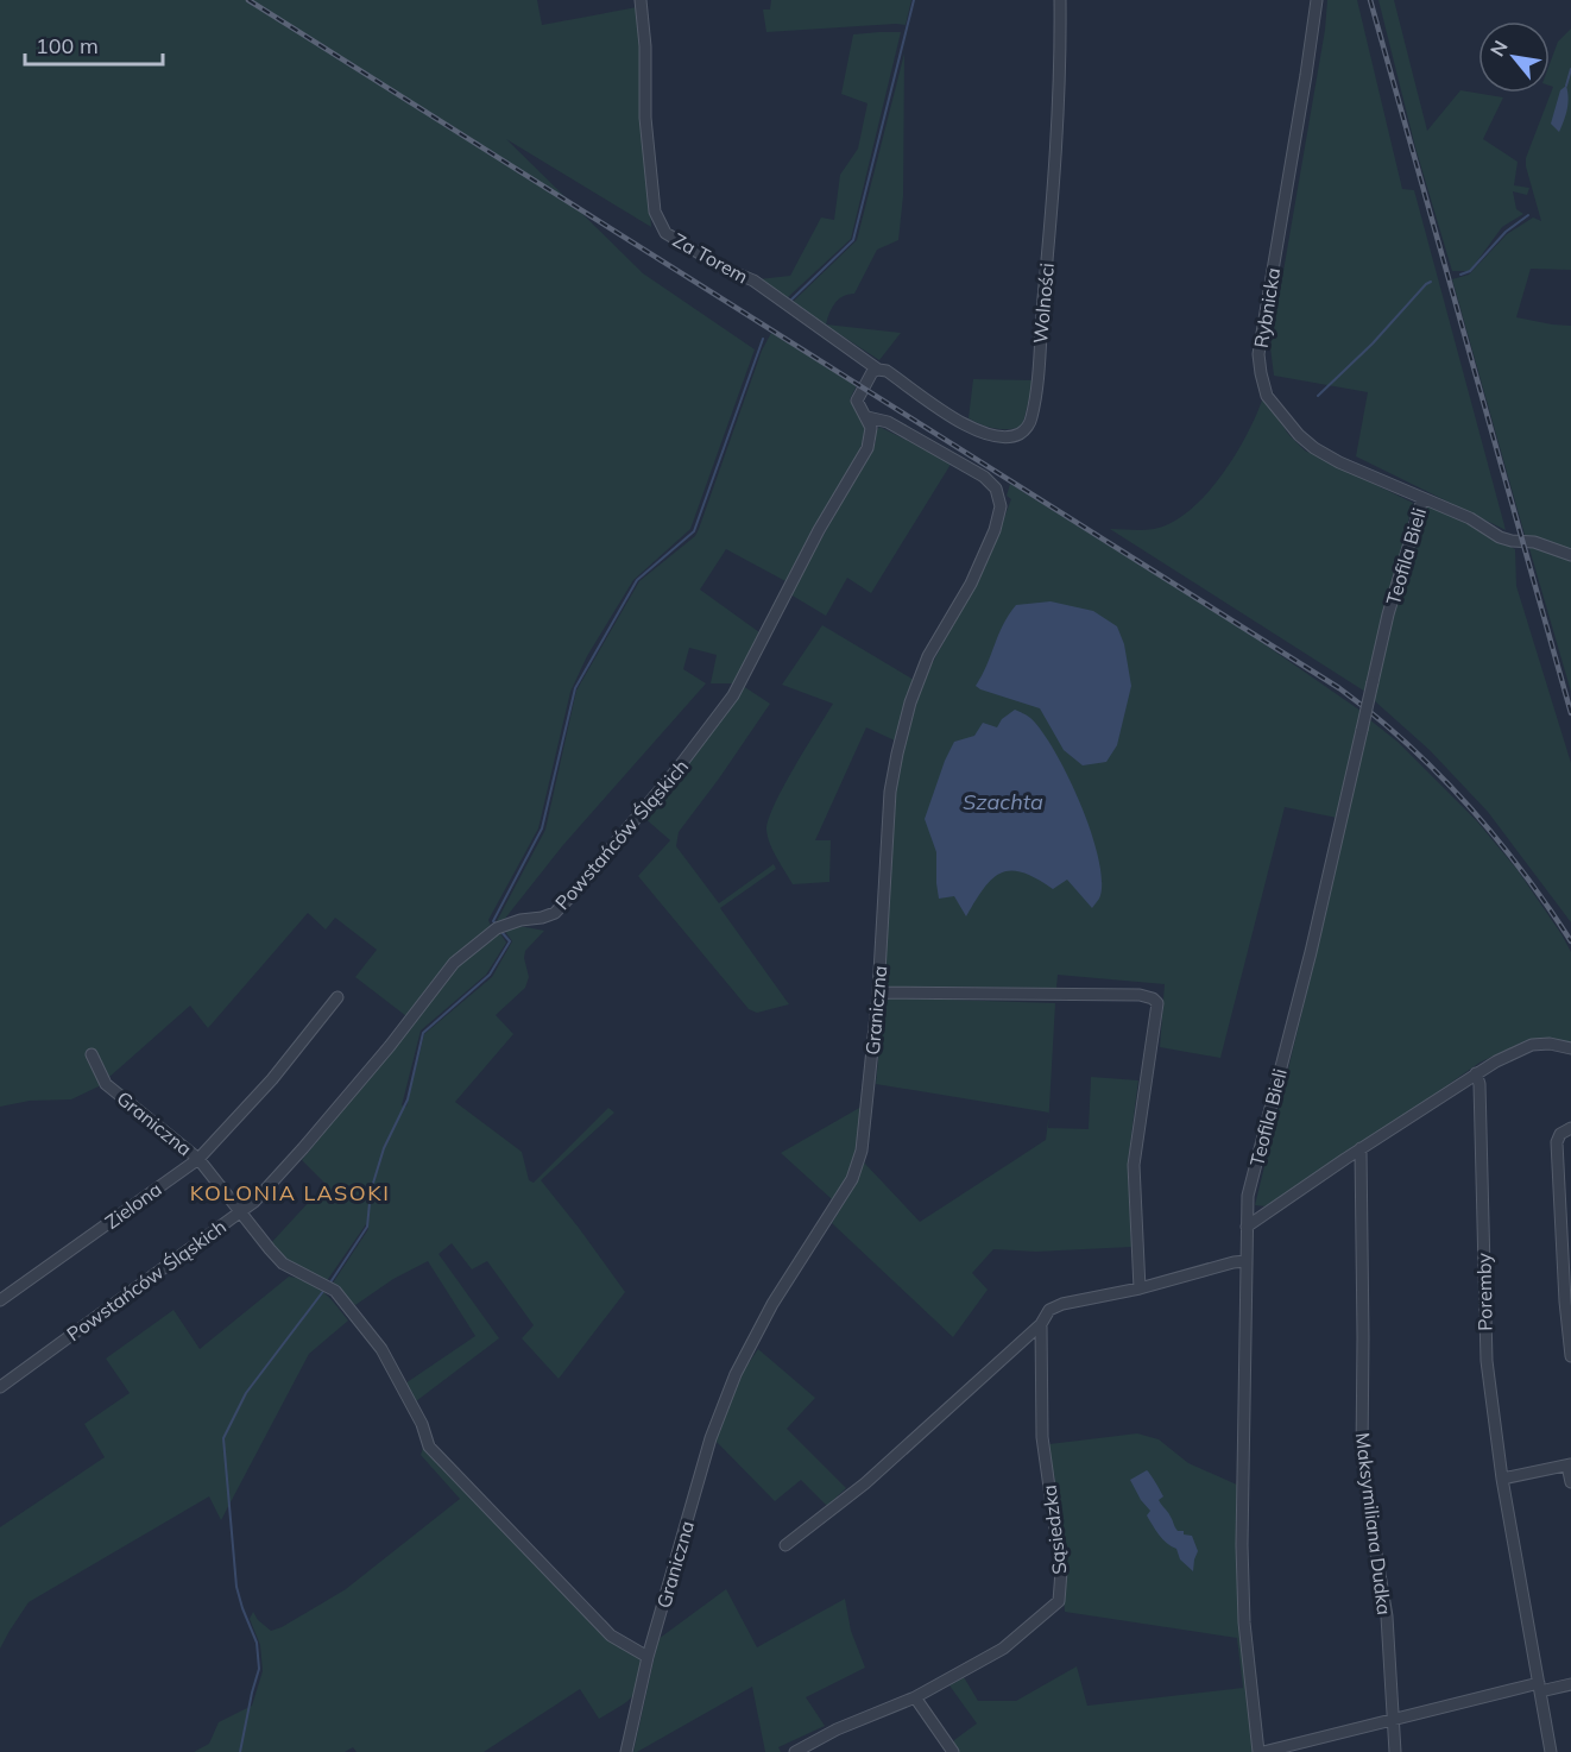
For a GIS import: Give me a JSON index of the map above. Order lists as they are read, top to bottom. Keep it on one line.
{"streets":{"street":["Za Torem","Wolności","Rybnicka","Teofila Bieli","Powstańców Śląskich","Graniczna","Zielona","Poremby","Maksymiliana Dudka","Sąsiedzka"]},"crossings":[["Za Torem","Wolności"],["Za Torem","Powstańców Śląskich"],["Wolności","Powstańców Śląskich"],["Rybnicka","Teofila Bieli"],["Powstańców Śląskich","Graniczna"],["Graniczna","Zielona"]],"districts":["KOLONIA LASOKI"],"water":["Szachta"],"scale_bar":"100 m","north":"top left"}
